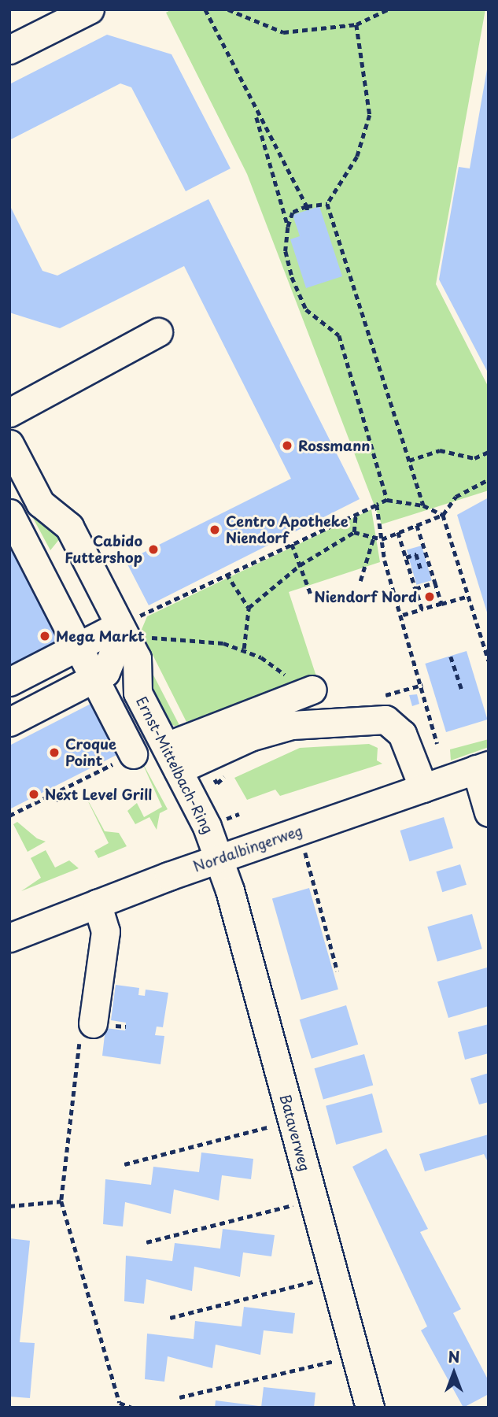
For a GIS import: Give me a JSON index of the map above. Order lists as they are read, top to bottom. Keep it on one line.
{"streets":{"street":["Ernst-Mittelbach-Ring","Nordalbingerweg","Bataverweg"]},"crossings":[["Ernst-Mittelbach-Ring","Nordalbingerweg"],["Ernst-Mittelbach-Ring","Bataverweg"],["Nordalbingerweg","Bataverweg"]],"places":["Rossmann","Centro Apotheke Niendorf","Cabido Futtershop","Niendorf Nord","Mega Markt","Croque Point","Next Level Grill"],"north":"top"}
